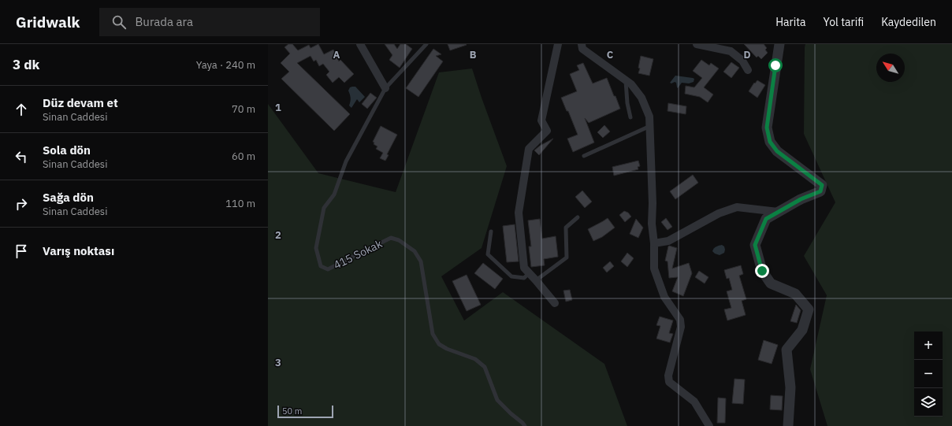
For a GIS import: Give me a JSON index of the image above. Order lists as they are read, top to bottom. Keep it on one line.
{"streets":{"lane":["415 Sokak"]},"scale_bar":"50 m","north":"top left","page":{"header":"Gridwalk","search":"Burada ara","nav":["Harita","Yol tarifi","Kaydedilen"],"heading":["3 dk","Yaya · 240 m"],"list":[["Düz devam et","Sinan Caddesi","70 m"],["Sola dön","Sinan Caddesi","60 m"],["Sağa dön","Sinan Caddesi","110 m"],"Varış noktası"],"map_buttons":["+","−"],"scale":"50 m"},"grid":{"columns":["A","B","C","D"],"rows":["1","2","3"]}}
